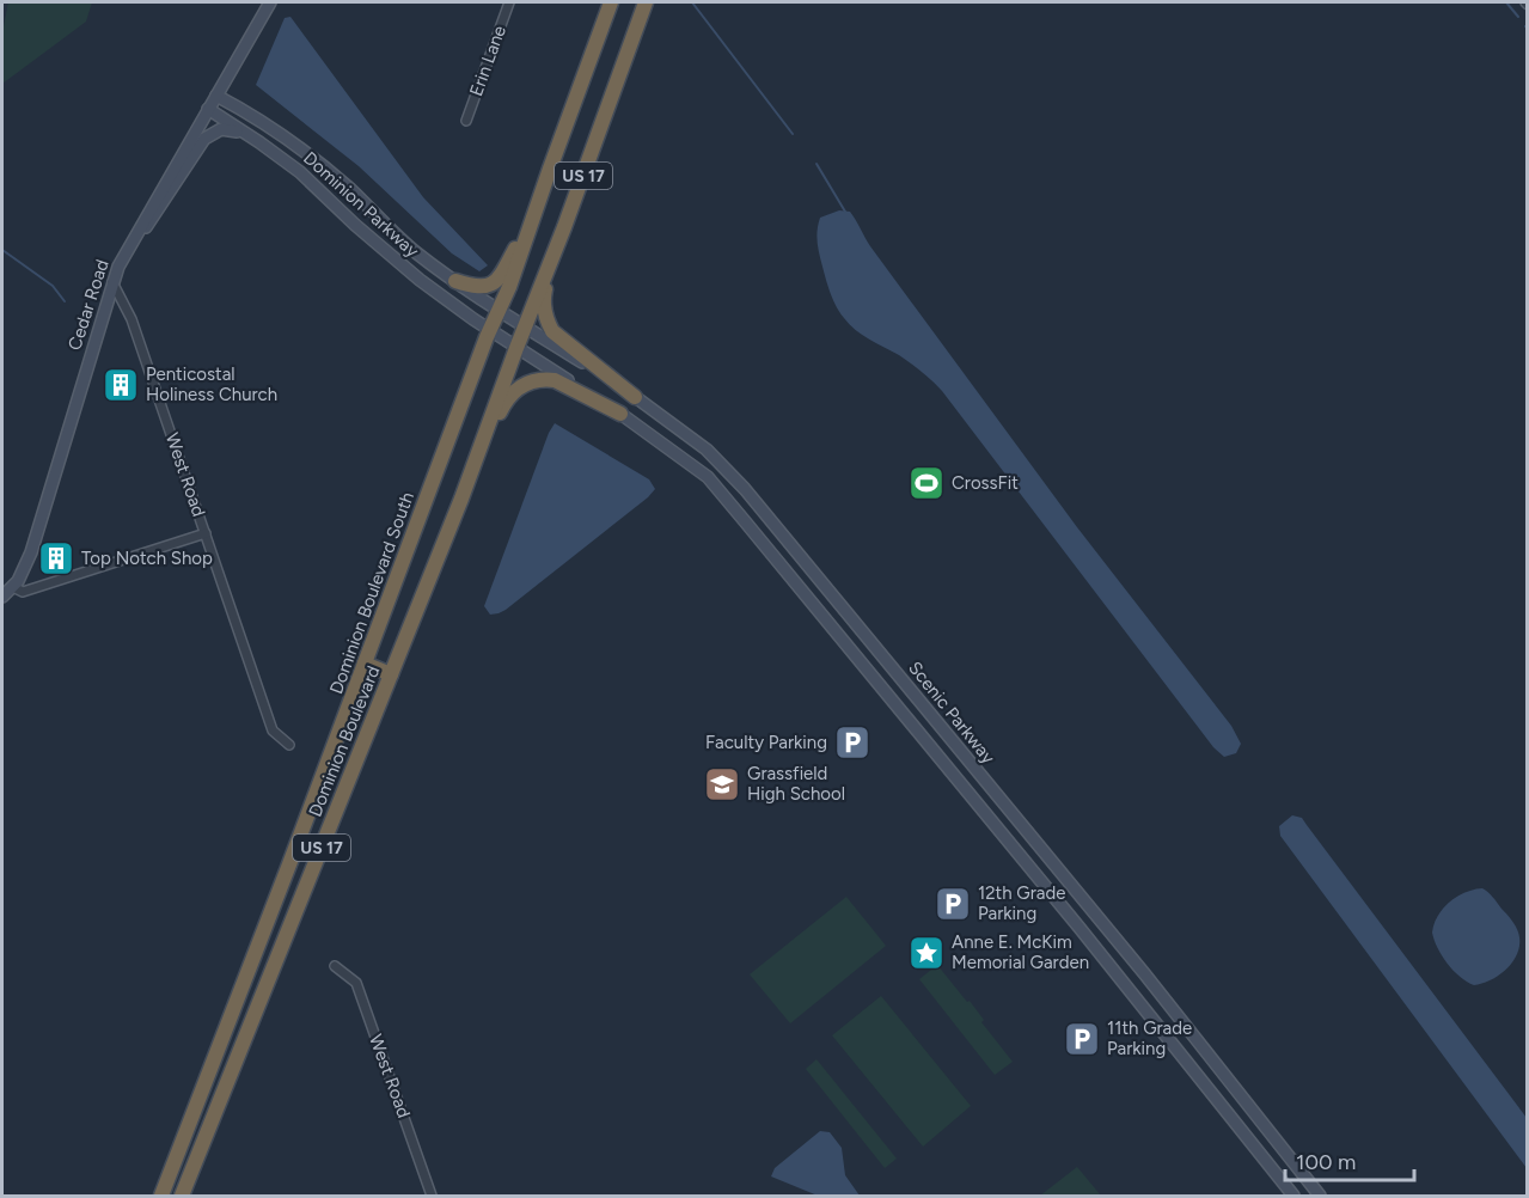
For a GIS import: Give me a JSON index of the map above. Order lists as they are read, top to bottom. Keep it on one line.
{"streets":{"highway":["US 17","Dominion Boulevard South","Dominion Boulevard"],"street":["Erin Lane","Dominion Parkway","Cedar Road","West Road","Scenic Parkway"]},"crossings":[["US 17","Scenic Parkway"],["US 17","Dominion Boulevard"],["Dominion Parkway","Cedar Road"],["Dominion Parkway","Dominion Boulevard South"],["Dominion Parkway","Scenic Parkway"],["Cedar Road","West Road"],["Dominion Boulevard South","Scenic Parkway"]],"places":{"building":["Penticostal Holiness Church","Top Notch Shop"],"sports":["CrossFit"],"parking":["Faculty Parking","12th Grade Parking","11th Grade Parking"],"school or university":["Grassfield High School"],"place":["Anne E. McKim Memorial Garden"]},"scale_bar":"100 m"}
